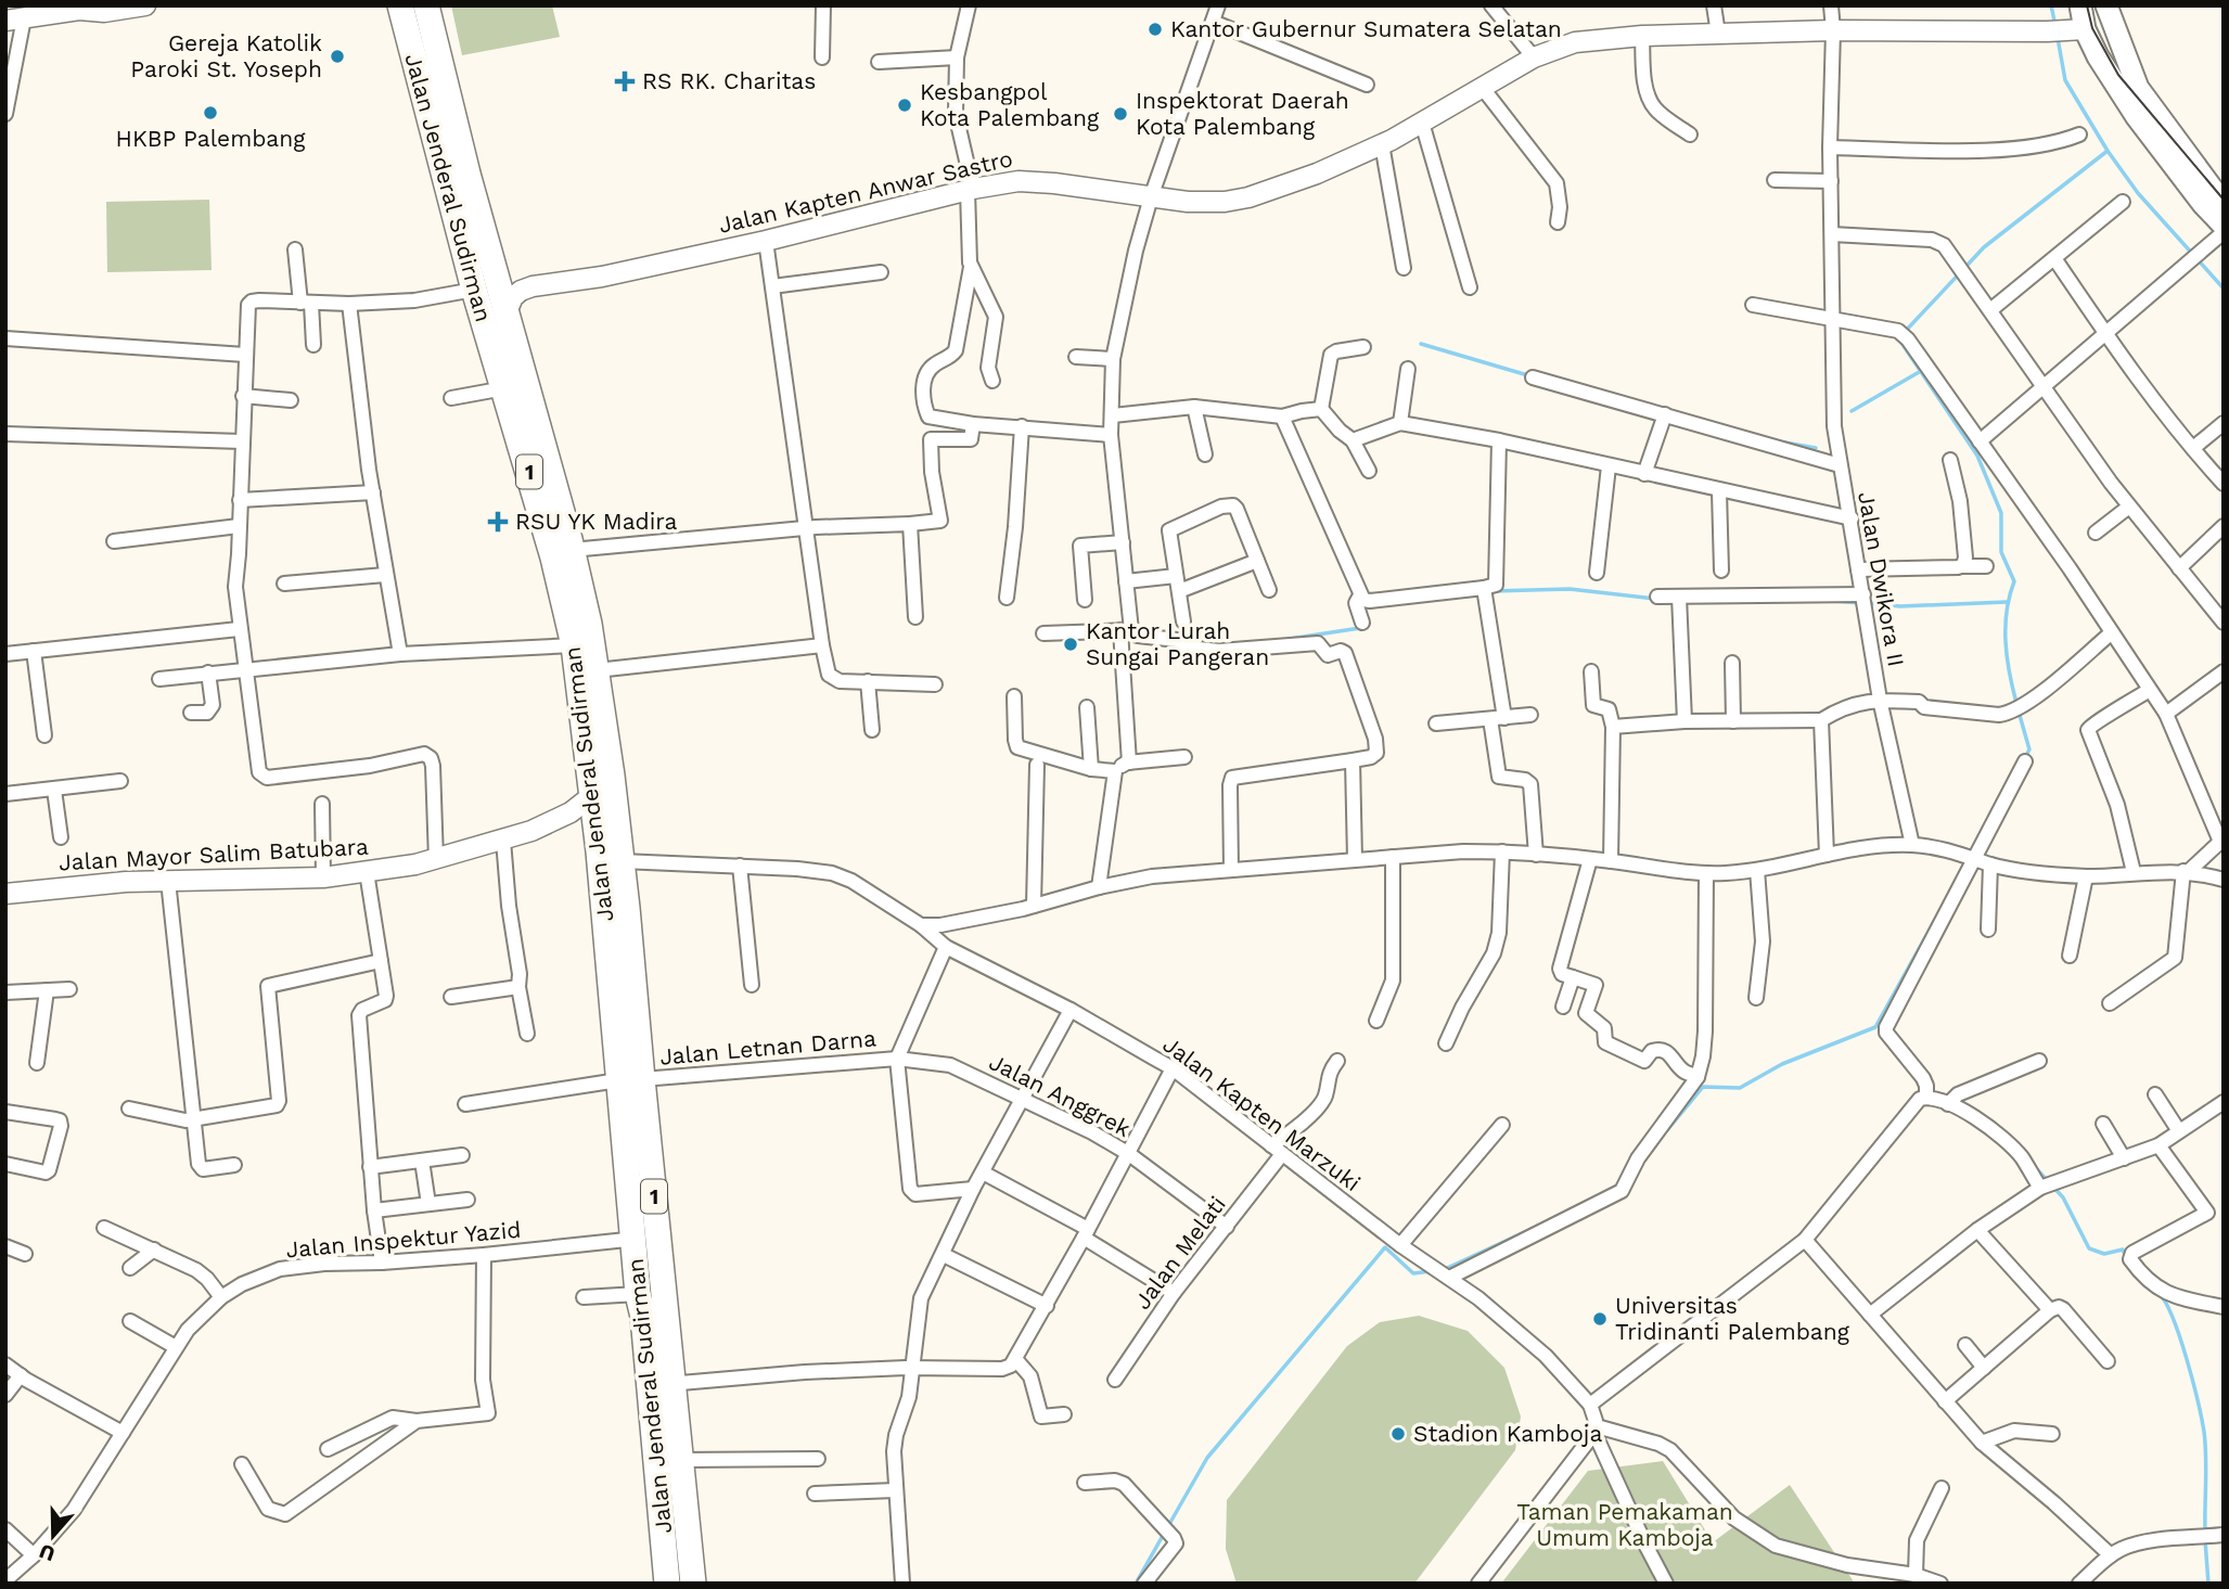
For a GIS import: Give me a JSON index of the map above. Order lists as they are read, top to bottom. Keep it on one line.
{"streets":{"highway":["Jalan Jenderal Sudirman","1"],"street":["Jalan Kapten Anwar Sastro","Jalan Dwikora II","Jalan Mayor Salim Batubara","Jalan Letnan Darna","Jalan Anggrek","Jalan Kapten Marzuki","Jalan Inspektur Yazid","Jalan Melati"]},"crossings":[["Jalan Jenderal Sudirman","Jalan Kapten Anwar Sastro"],["Jalan Jenderal Sudirman","Jalan Mayor Salim Batubara"],["Jalan Jenderal Sudirman","Jalan Letnan Darna"],["Jalan Jenderal Sudirman","Jalan Kapten Marzuki"],["Jalan Jenderal Sudirman","Jalan Inspektur Yazid"],["Jalan Kapten Anwar Sastro","Jalan Dwikora II"],["Jalan Letnan Darna","Jalan Anggrek"],["Jalan Anggrek","Jalan Melati"],["Jalan Kapten Marzuki","Jalan Melati"]],"parks":["Taman Pemakaman Umum Kamboja"],"places":{"other":["Kantor Gubernur Sumatera Selatan","Gereja Katolik Paroki St. Yoseph","Kesbangpol Kota Palembang","HKBP Palembang","Inspektorat Daerah Kota Palembang","Kantor Lurah Sungai Pangeran","Universitas Tridinanti Palembang","Stadion Kamboja"],"health":["RS RK. Charitas","RSU YK Madira"]},"north":"bottom"}
